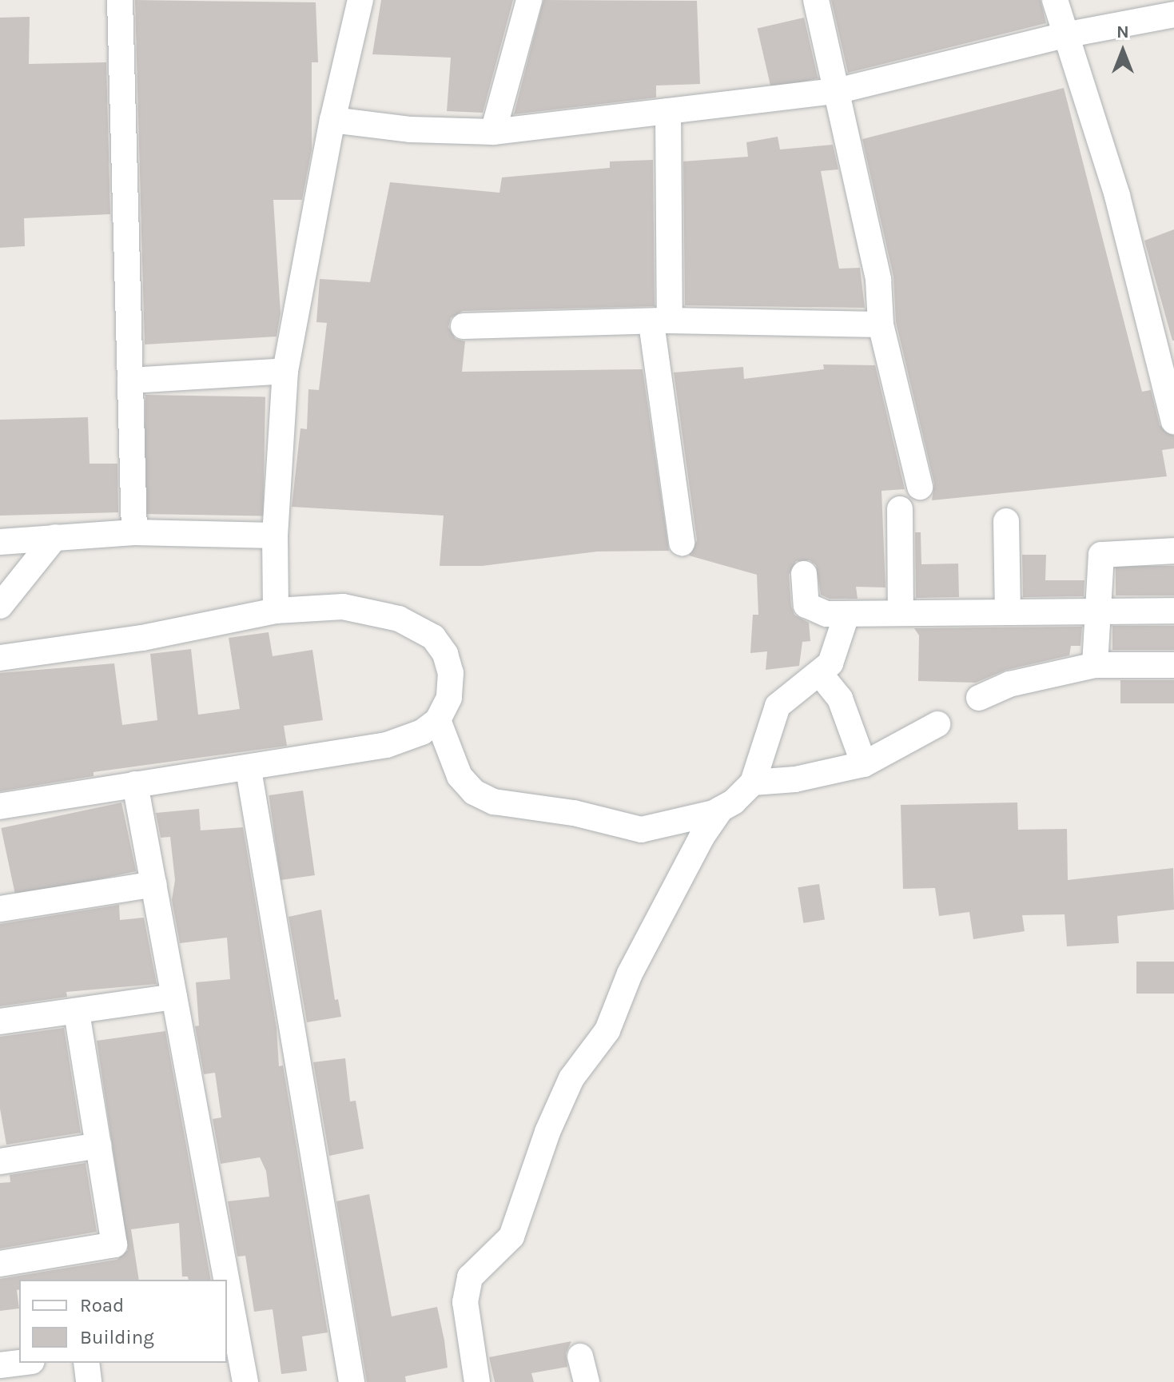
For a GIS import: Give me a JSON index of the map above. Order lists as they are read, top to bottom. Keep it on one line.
{"legend":["Road","Building"],"north":"top"}
